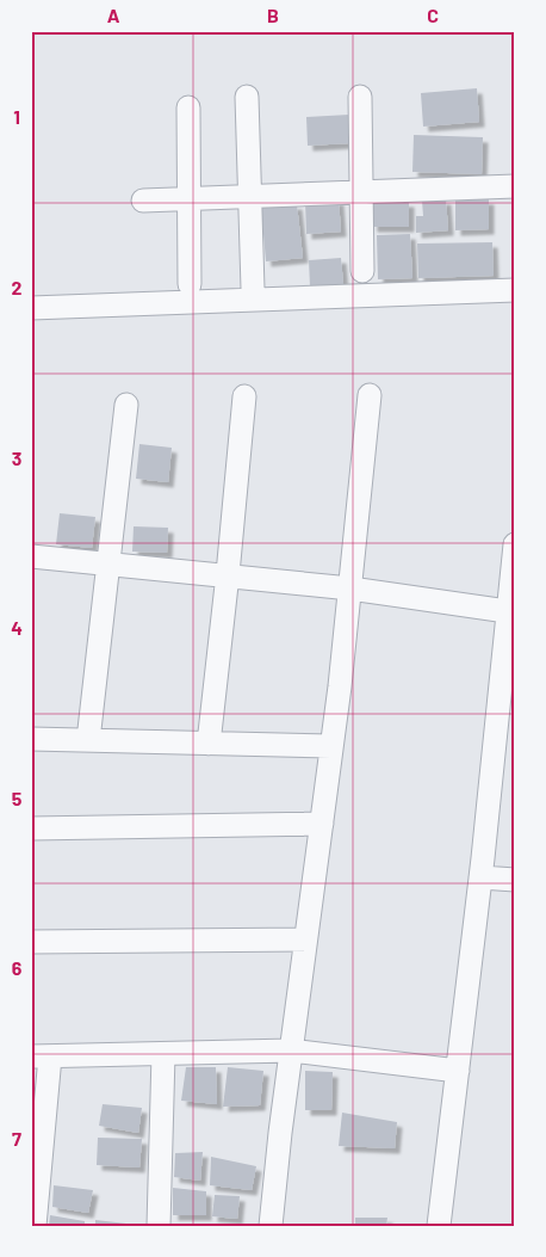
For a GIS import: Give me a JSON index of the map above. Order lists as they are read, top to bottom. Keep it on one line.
{"grid":{"columns":["A","B","C"],"rows":["1","2","3","4","5","6","7"]}}
